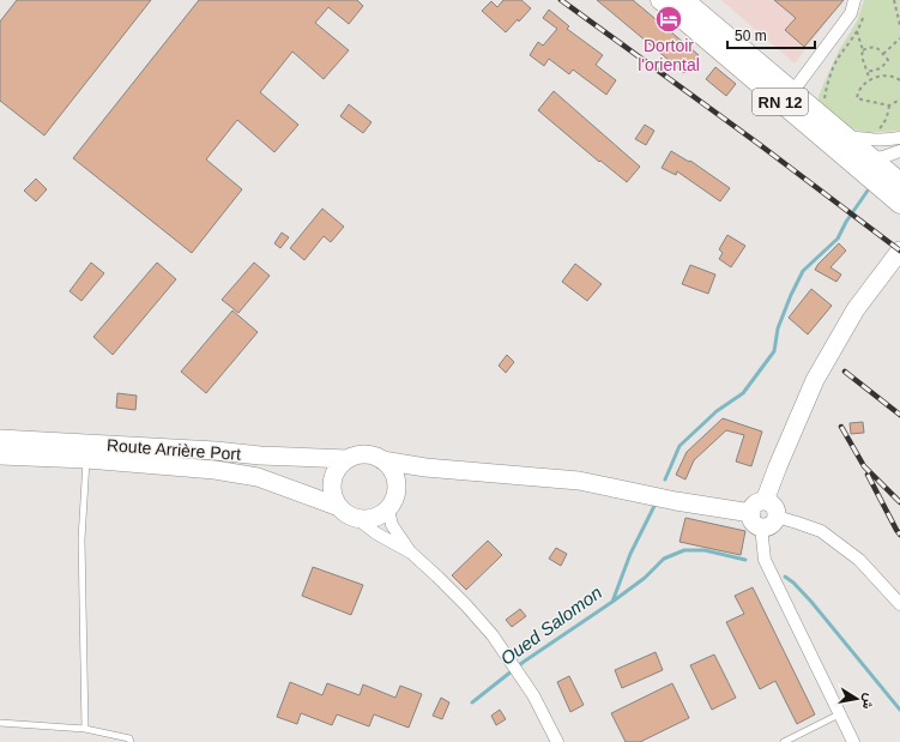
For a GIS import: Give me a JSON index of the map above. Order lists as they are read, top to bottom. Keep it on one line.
{"streets":{"main road":["RN 12"],"street":["Route Arrière Port"]},"water":["Oued Salomon"],"places":{"hotel":["Dortoir l'oriental"]},"scale_bar":"50 m","north":"right"}
